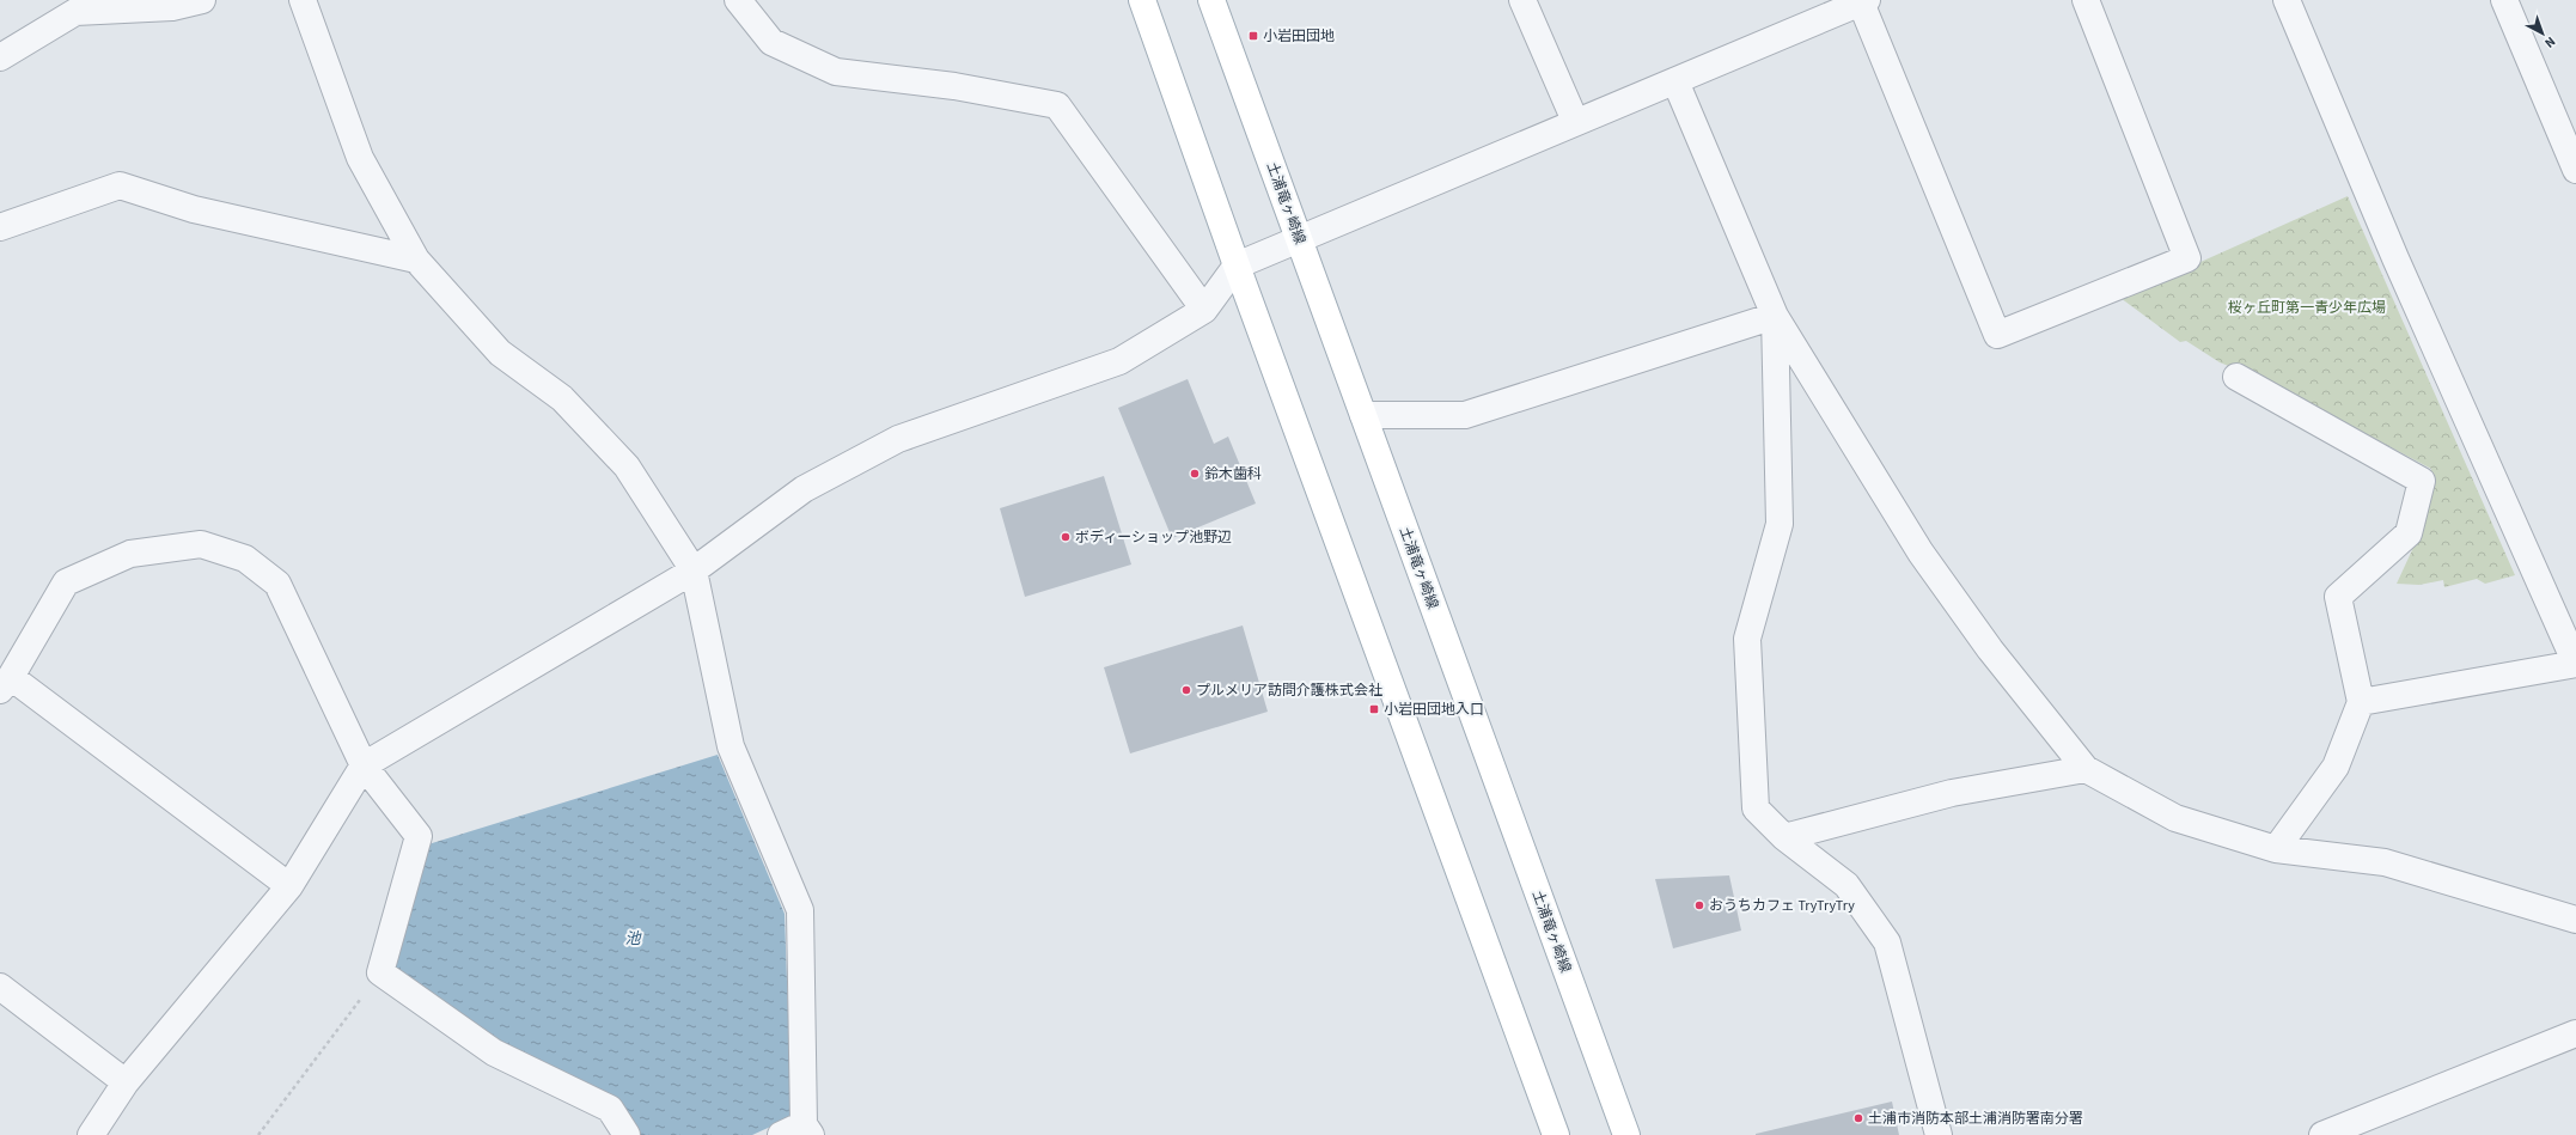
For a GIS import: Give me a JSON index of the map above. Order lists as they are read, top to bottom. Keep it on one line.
{"streets":{"main road":["土浦竜ヶ崎線"]},"water":["池"],"parks":["桜ヶ丘町第一青少年広場"],"places":{"transit":["小岩田団地","小岩田団地入口"],"other":["鈴木歯科","ボディーショップ池野辺","プルメリア訪問介護株式会社","おうちカフェ TryTryTry","土浦市消防本部土浦消防署南分署"]},"north":"bottom right"}
